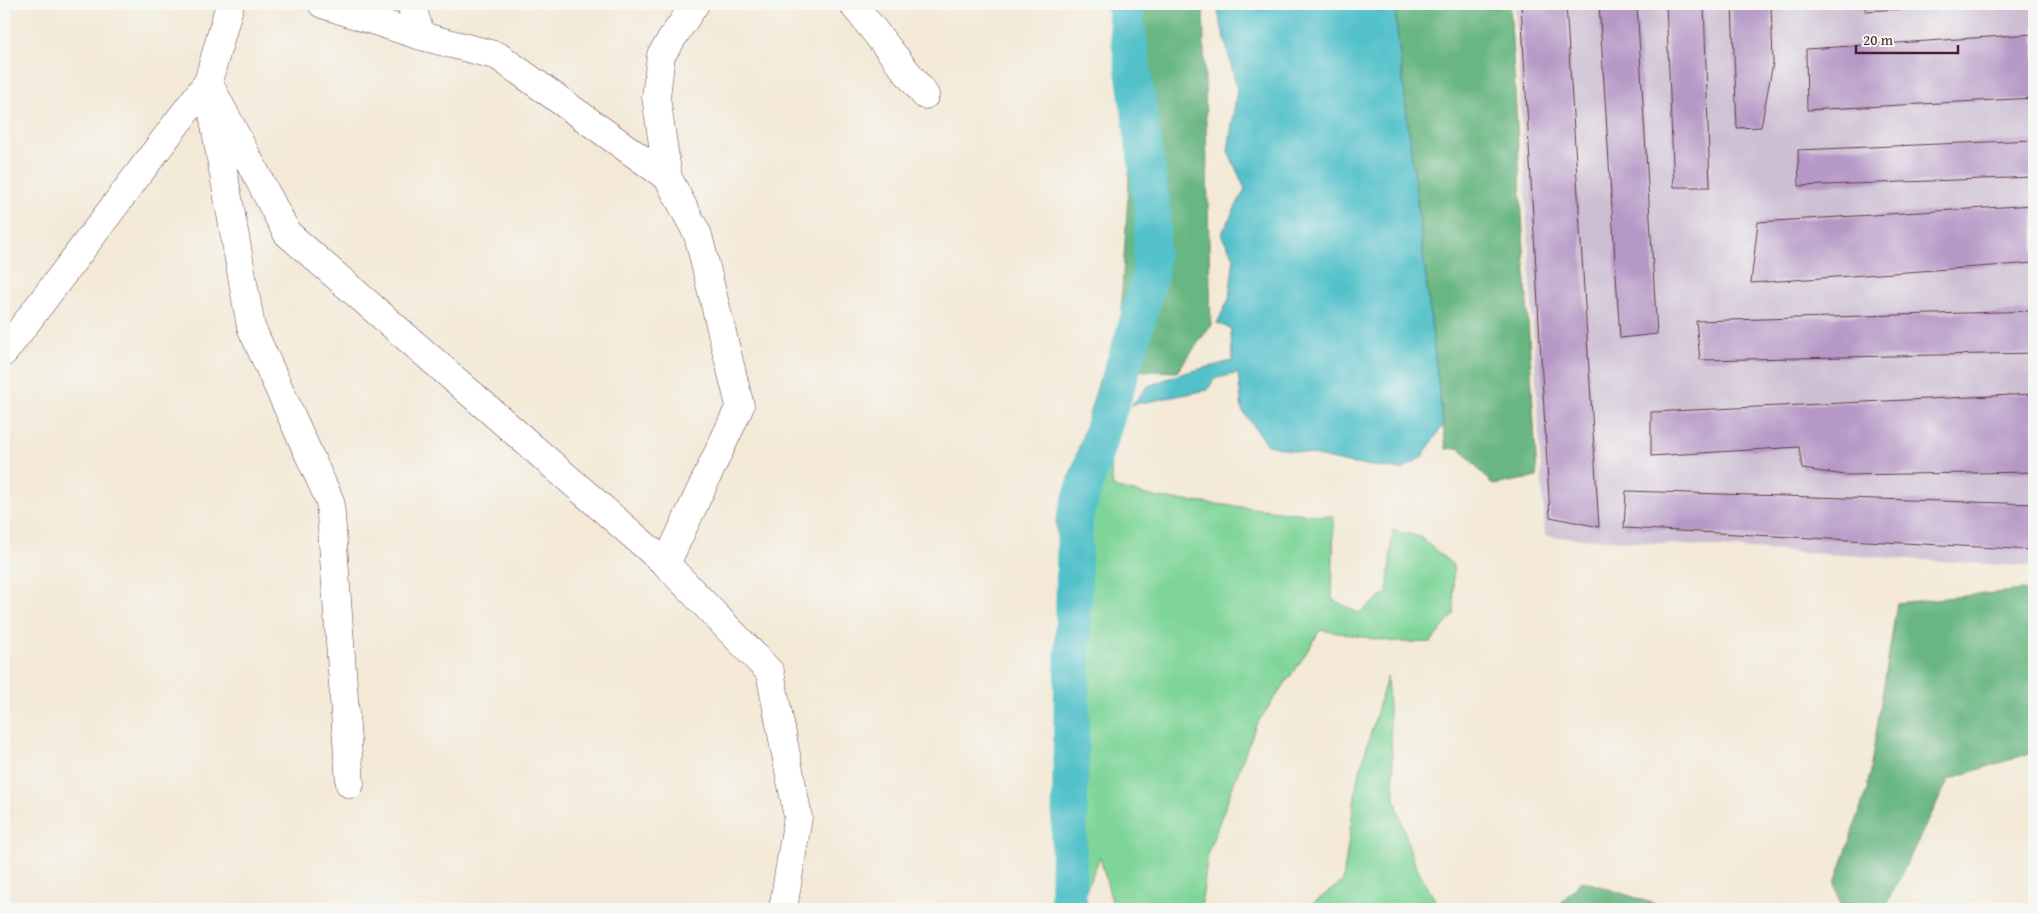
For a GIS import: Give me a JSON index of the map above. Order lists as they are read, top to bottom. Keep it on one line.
{"scale_bar":"20 m"}
